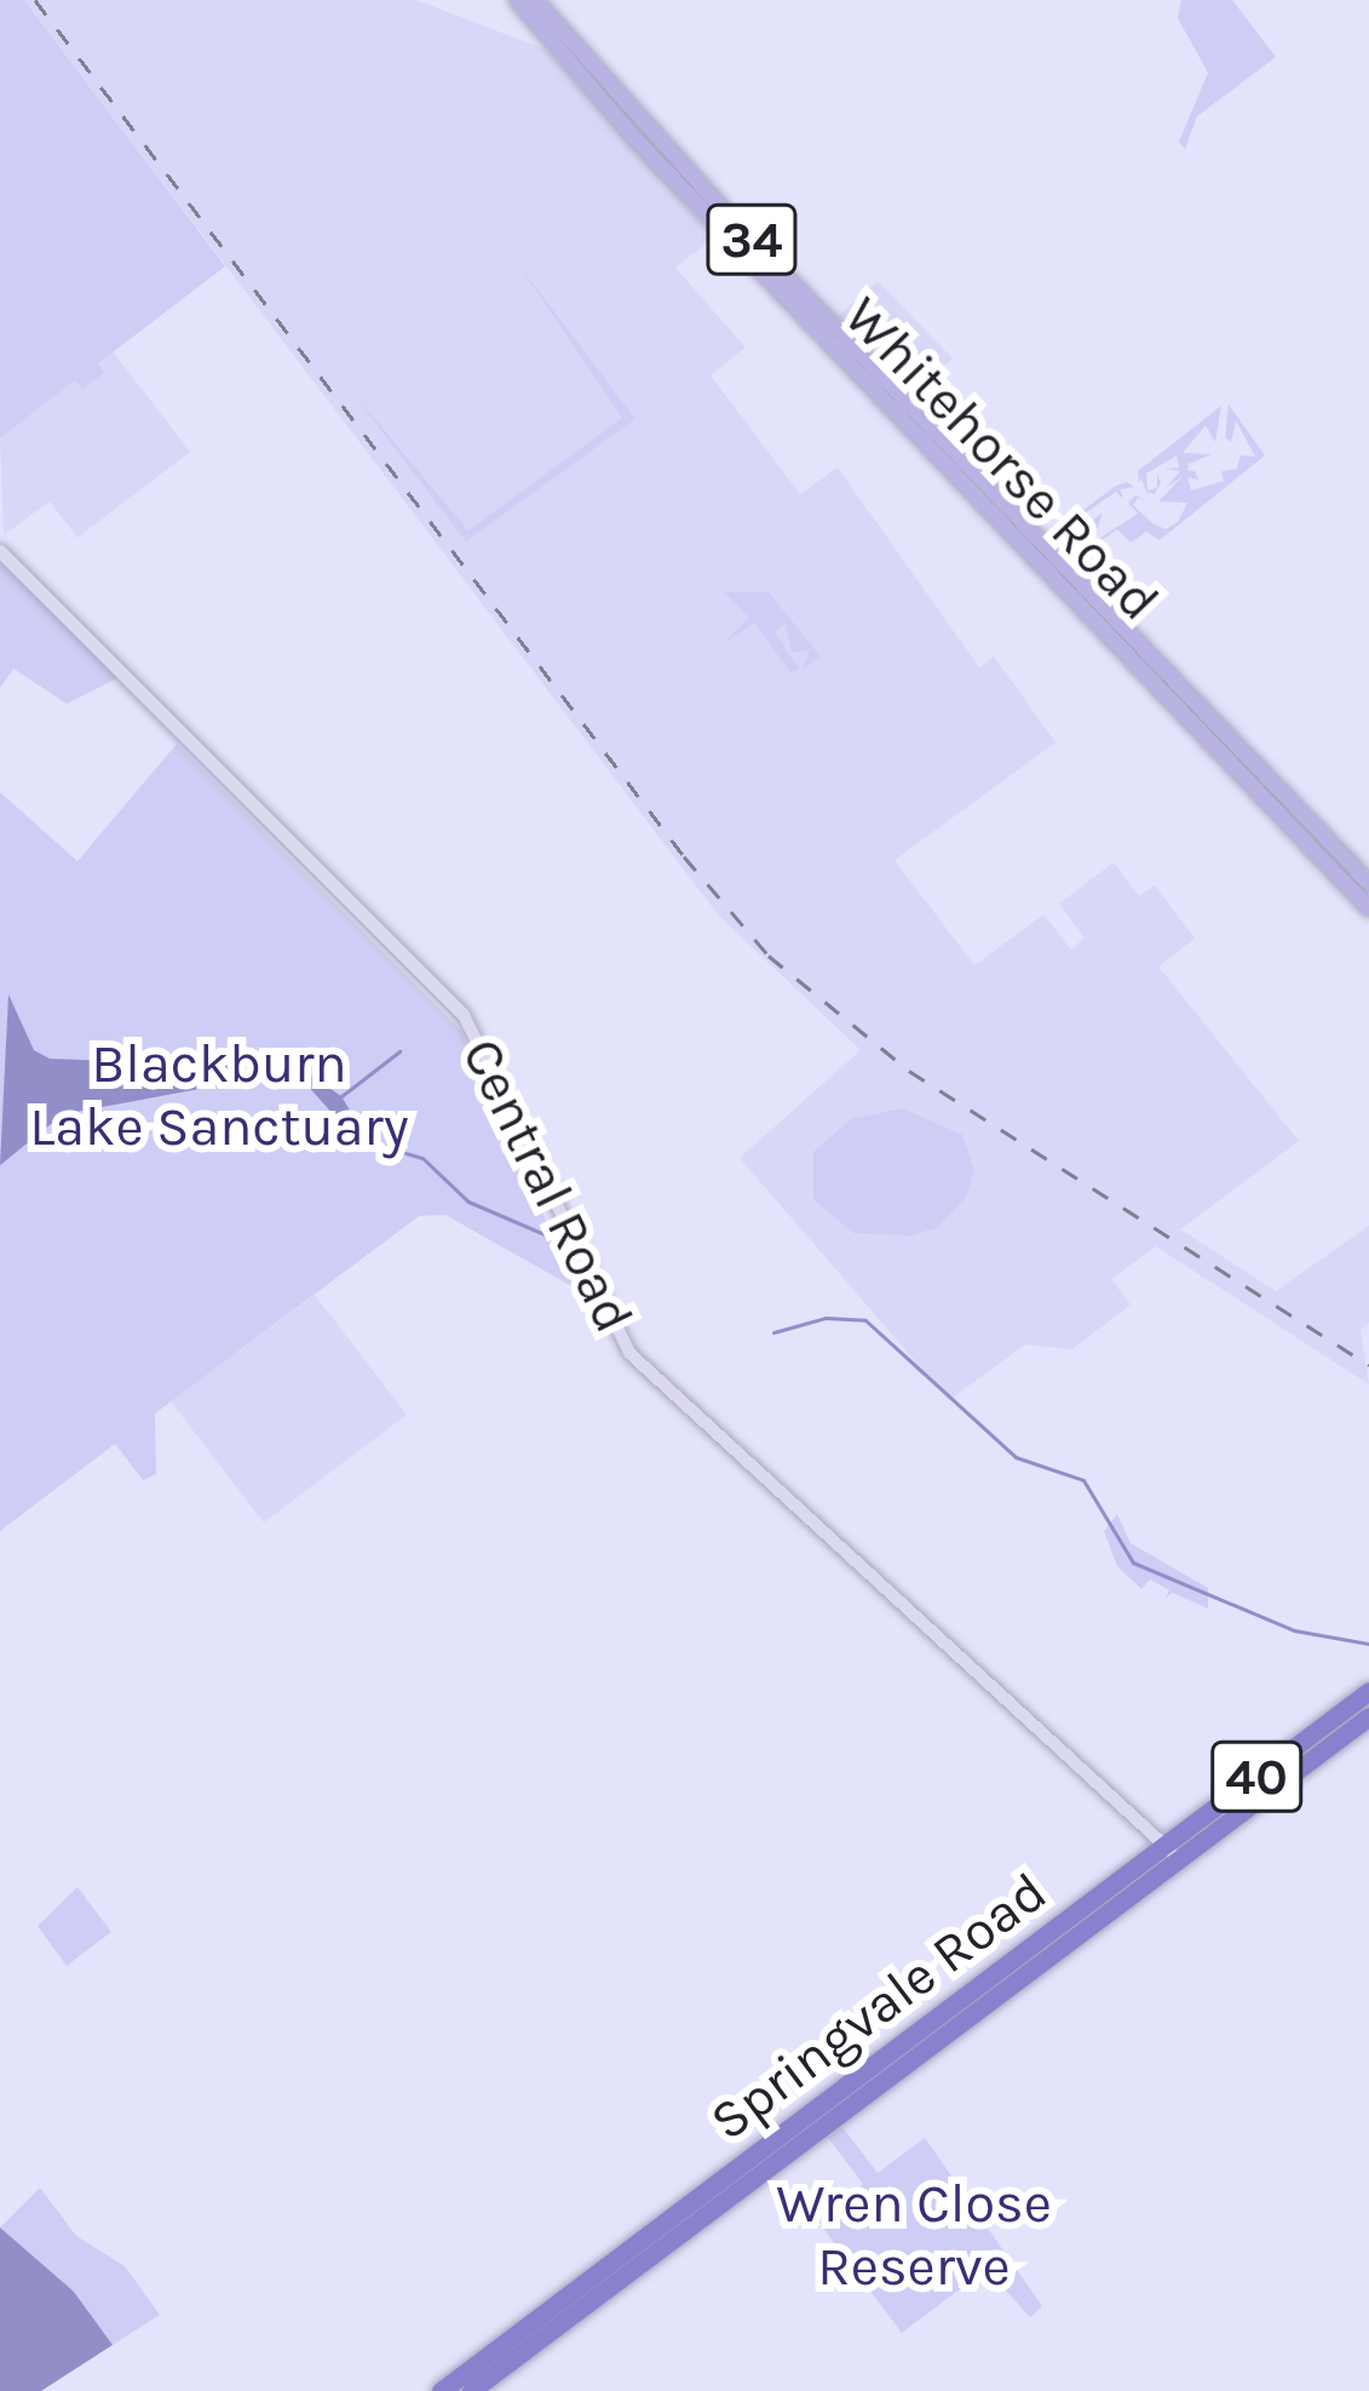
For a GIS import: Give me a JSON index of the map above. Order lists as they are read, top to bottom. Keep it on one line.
{"streets":{"highway":["40","Springvale Road"],"main road":["34","Whitehorse Road"],"street":["Central Road"]},"crossings":[["Central Road","Springvale Road"]],"parks":["Blackburn Lake Sanctuary","Wren Close Reserve"]}
